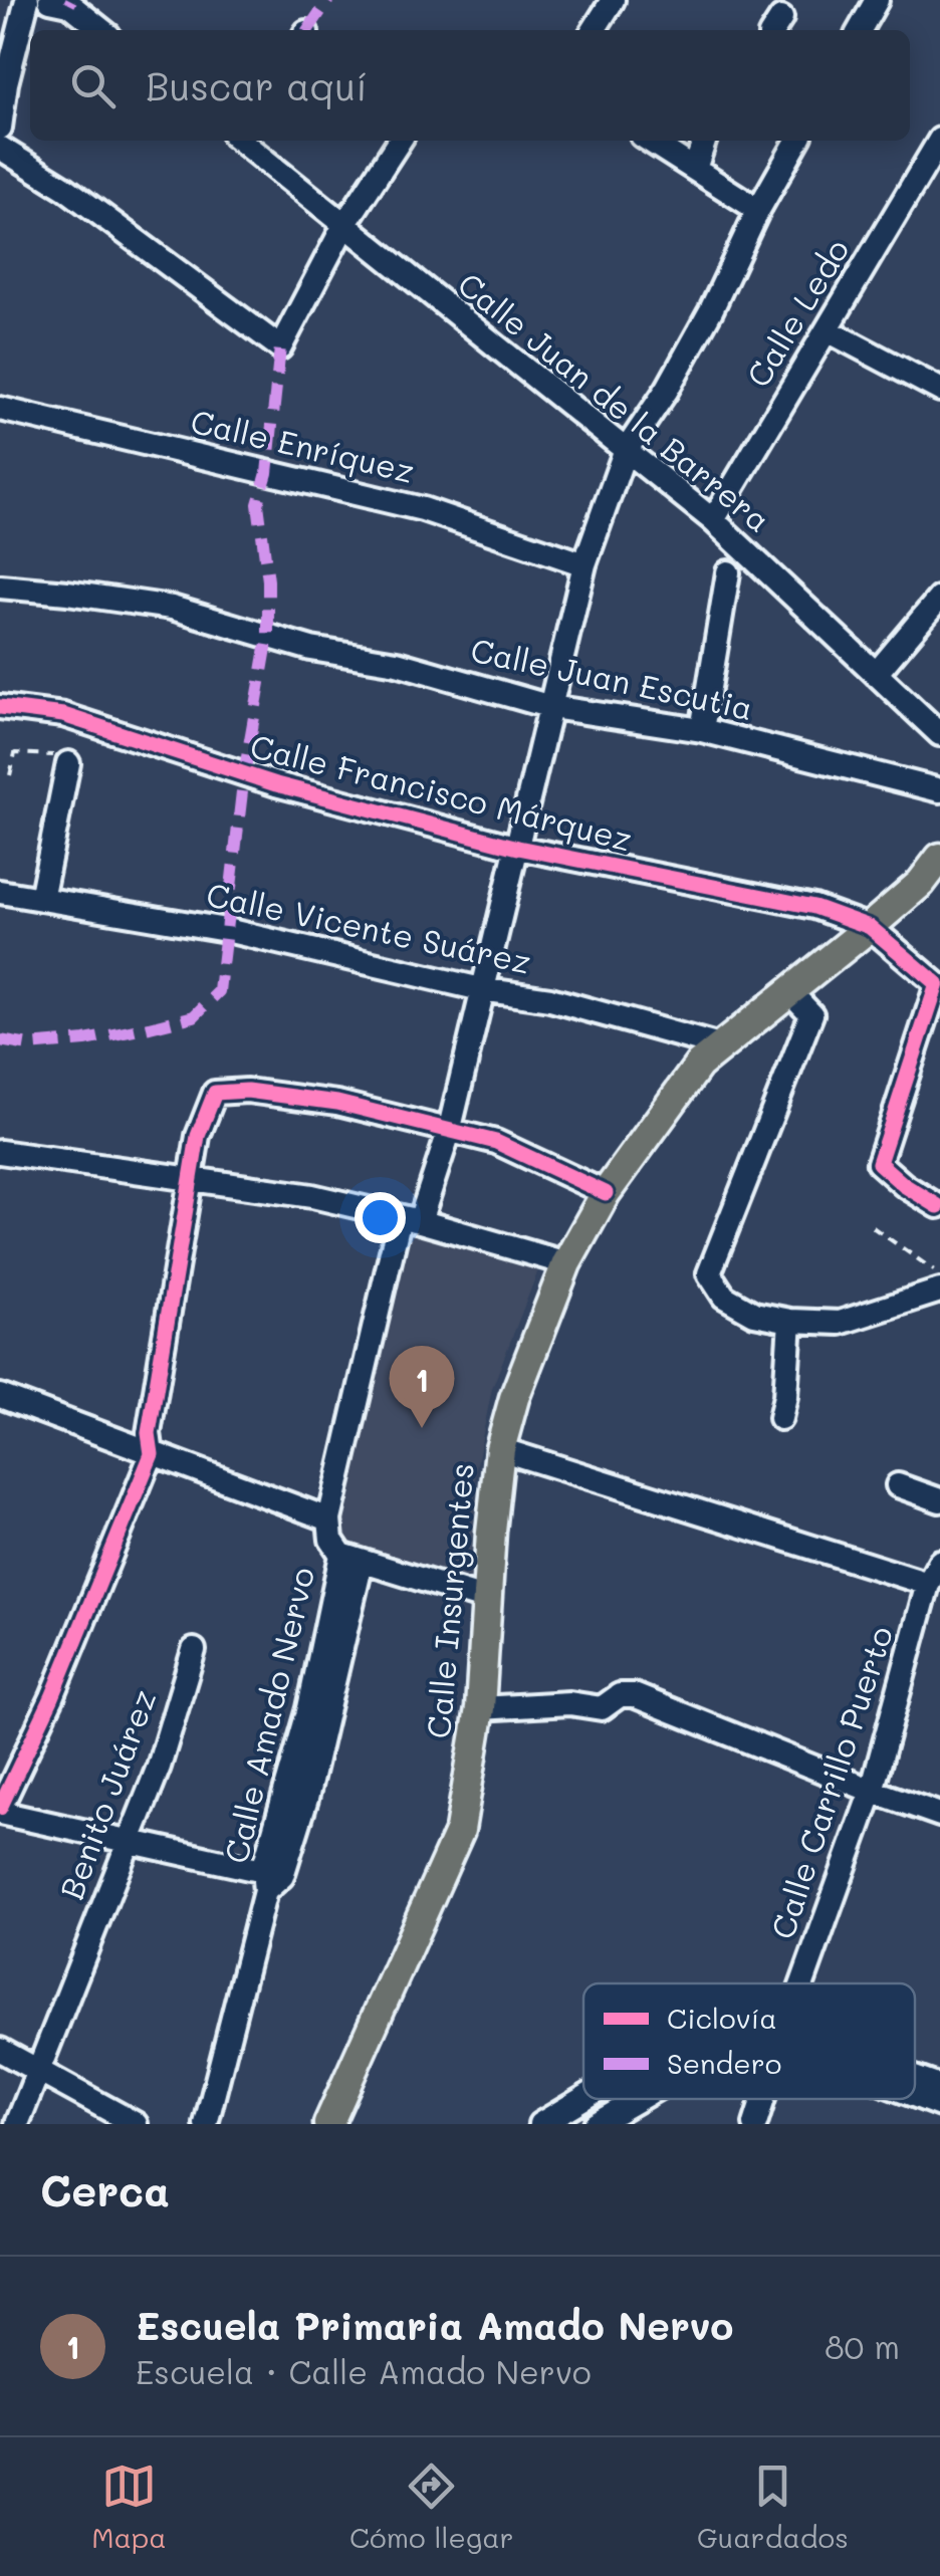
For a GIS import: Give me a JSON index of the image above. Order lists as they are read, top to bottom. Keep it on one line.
{"streets":{"main road":["Calle Insurgentes"],"street":["Calle Ledo","Calle Juan de la Barrera","Calle Enríquez","Calle Juan Escutia","Calle Francisco Márquez","Calle Vicente Suárez","Calle Amado Nervo","Calle Carrillo Puerto","Benito Juárez"]},"crossings":[["Calle Ledo","Calle Juan de la Barrera"],["Calle Francisco Márquez","Calle Insurgentes"],["Calle Vicente Suárez","Calle Insurgentes"]],"legend":["Ciclovía","Sendero"],"page":{"search":"Buscar aquí","pins":"1","heading":"Cerca","list":[{"mark":"1","name":"Escuela Primaria Amado Nervo","note":"Escuela · Calle Amado Nervo","value":"80 m"}],"nav":["Mapa","Cómo llegar","Guardados"]}}
